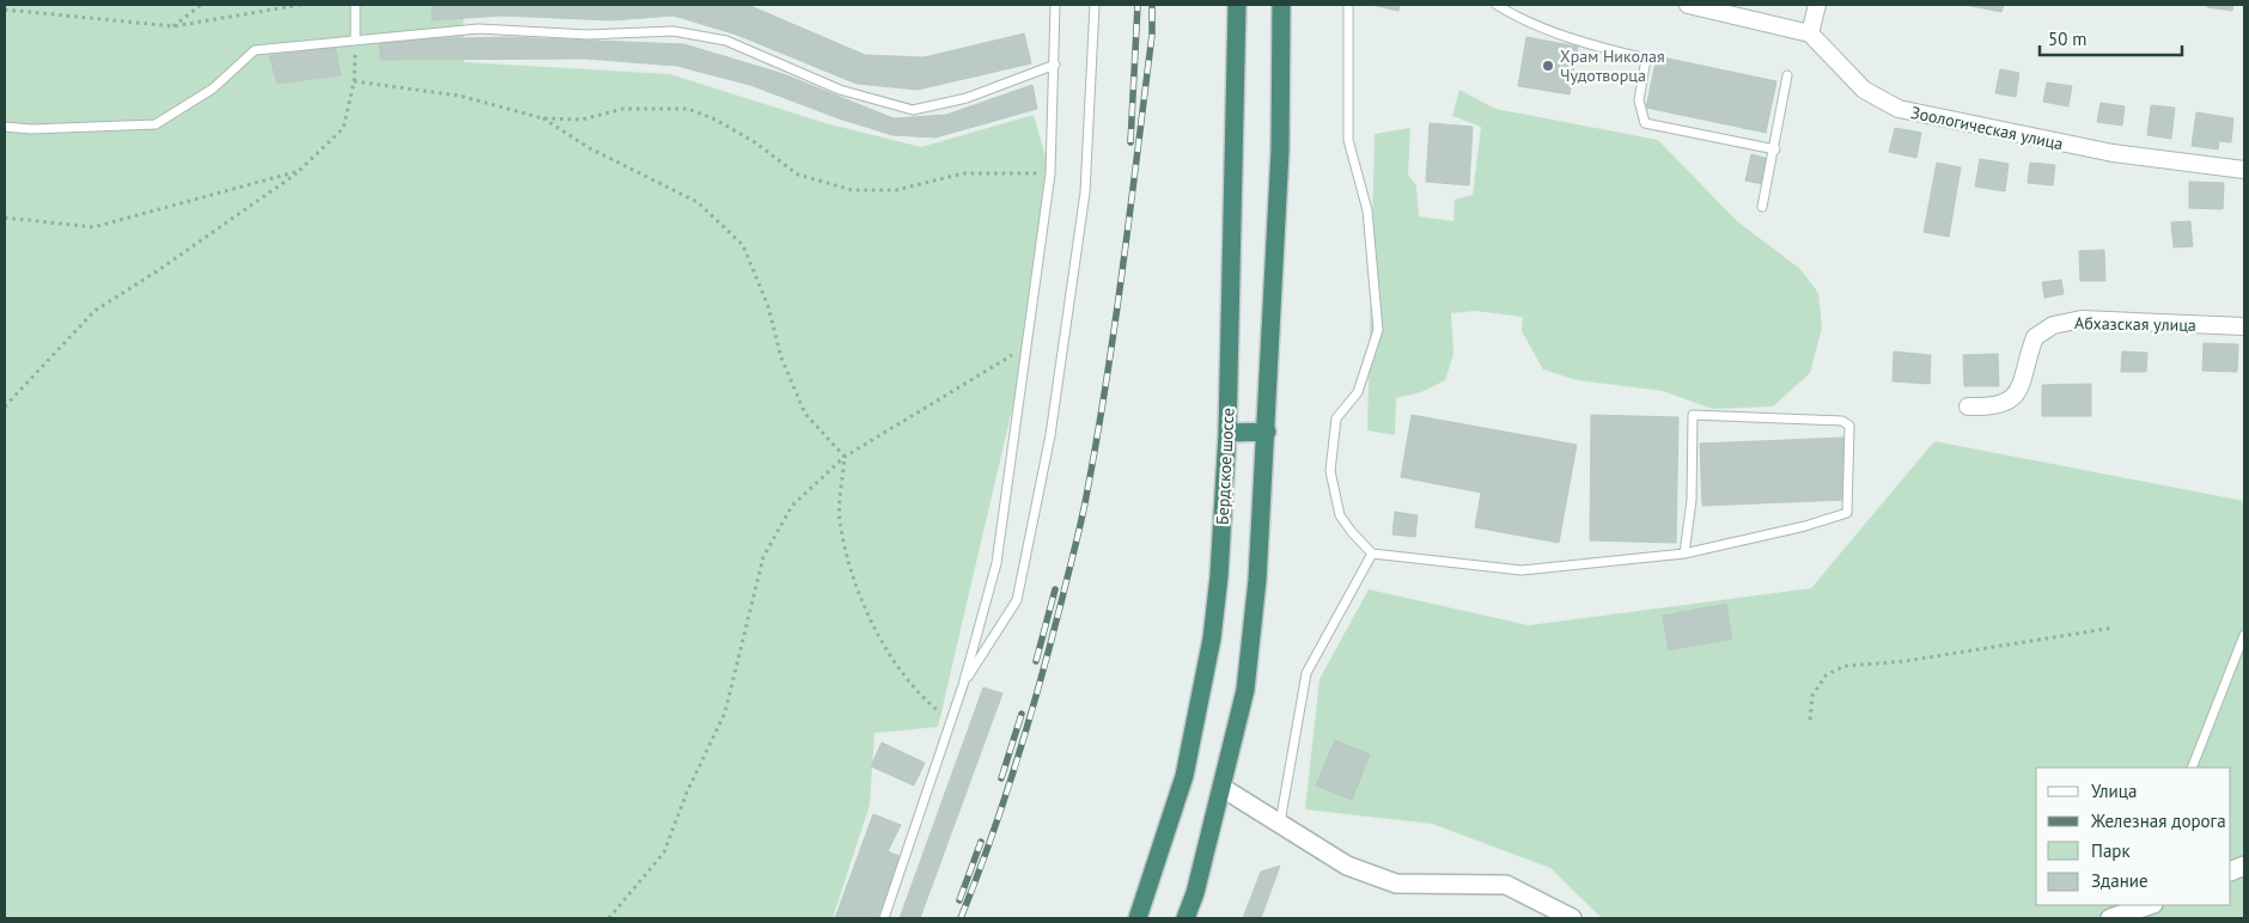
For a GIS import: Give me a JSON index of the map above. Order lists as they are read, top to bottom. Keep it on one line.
{"streets":{"highway":["Бердское шоссе"],"street":["Зоологическая улица","Абхазская улица"]},"places":["Храм Николая Чудотворца"],"legend":["Улица","Железная дорога","Парк","Здание"],"scale_bar":"50 m"}
